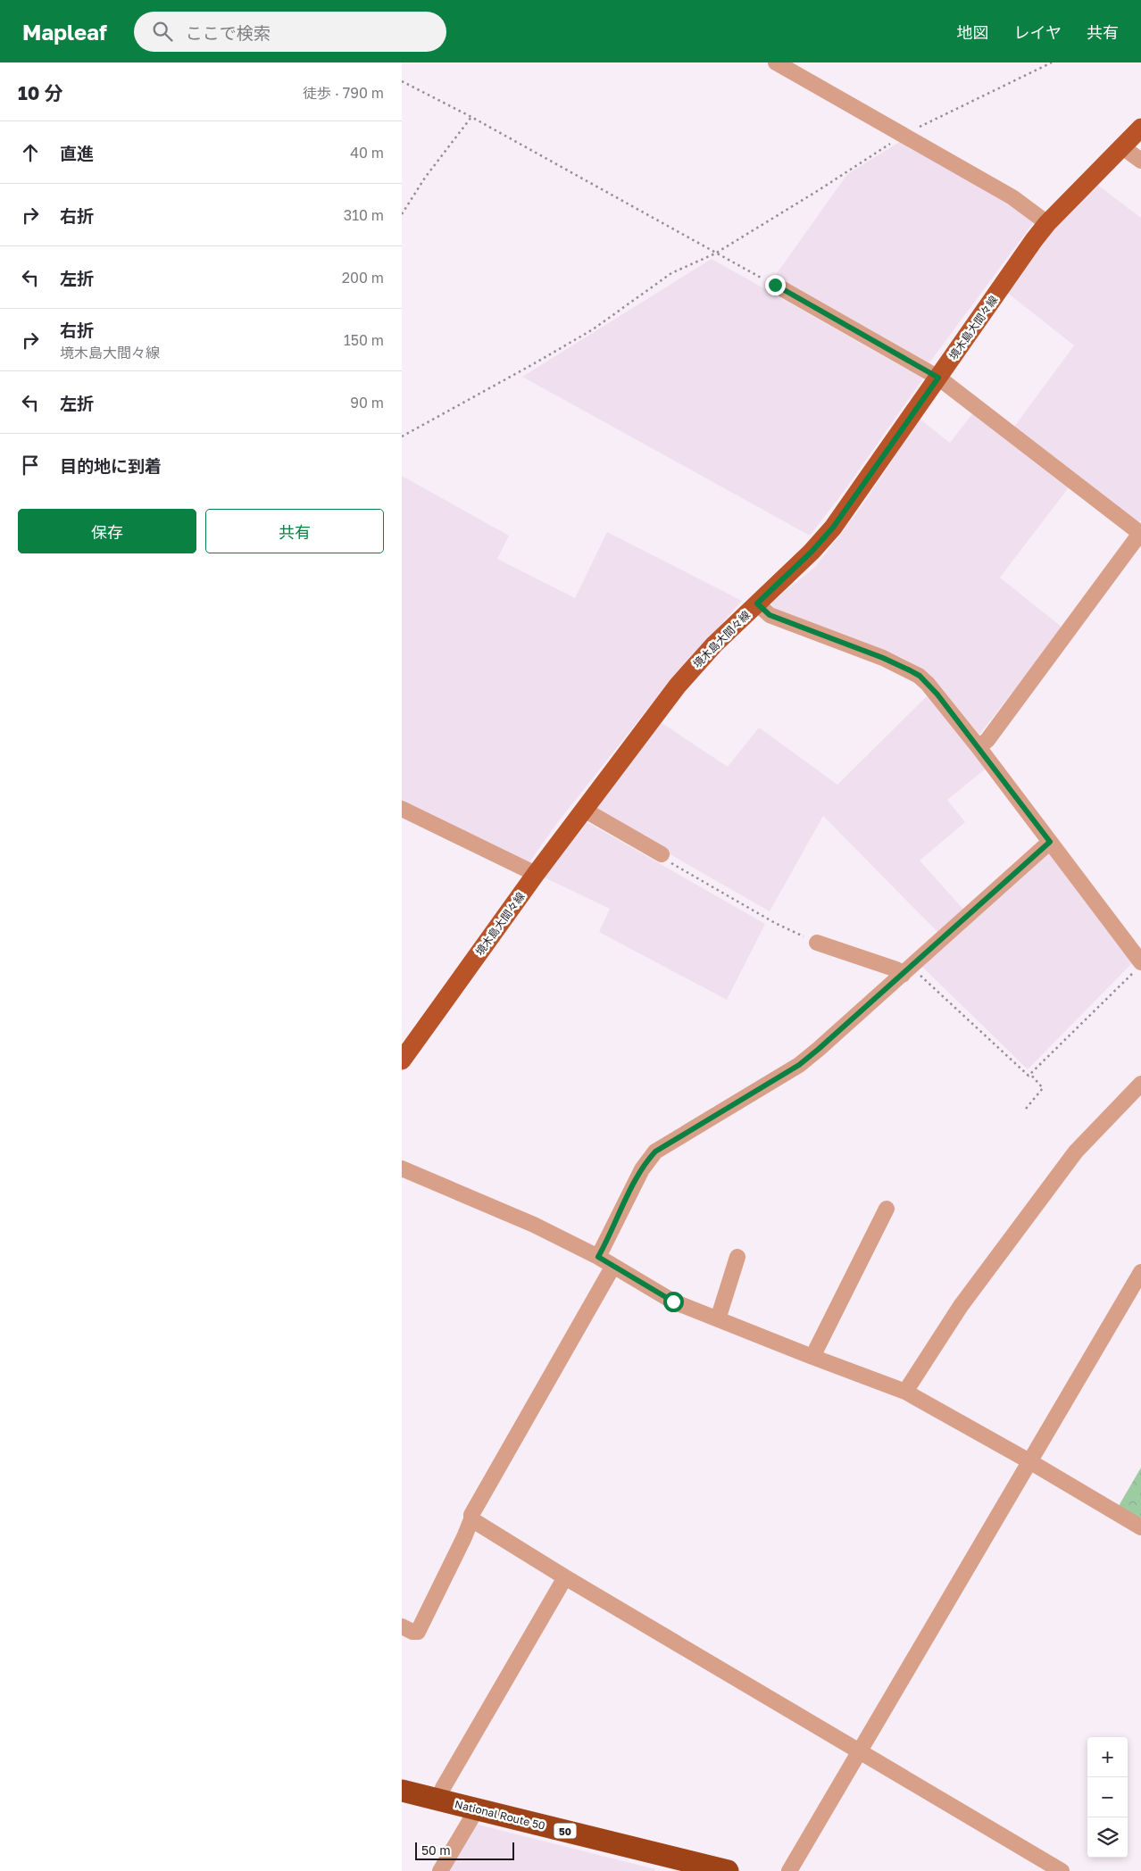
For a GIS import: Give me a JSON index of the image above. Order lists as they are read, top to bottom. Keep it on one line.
{"streets":{"highway":["National Route 50","50"],"main road":["境木島大間々線"]},"scale_bar":"50 m","page":{"header":"Mapleaf","search":"ここで検索","nav":["地図","レイヤ","共有"],"heading":["10 分","徒歩 · 790 m"],"list":[["直進","40 m"],["右折","310 m"],["左折","200 m"],["右折","境木島大間々線","150 m"],["左折","90 m"],"目的地に到着"],"buttons":["保存","共有"],"map_buttons":["+","−"],"scale":"50 m"}}
